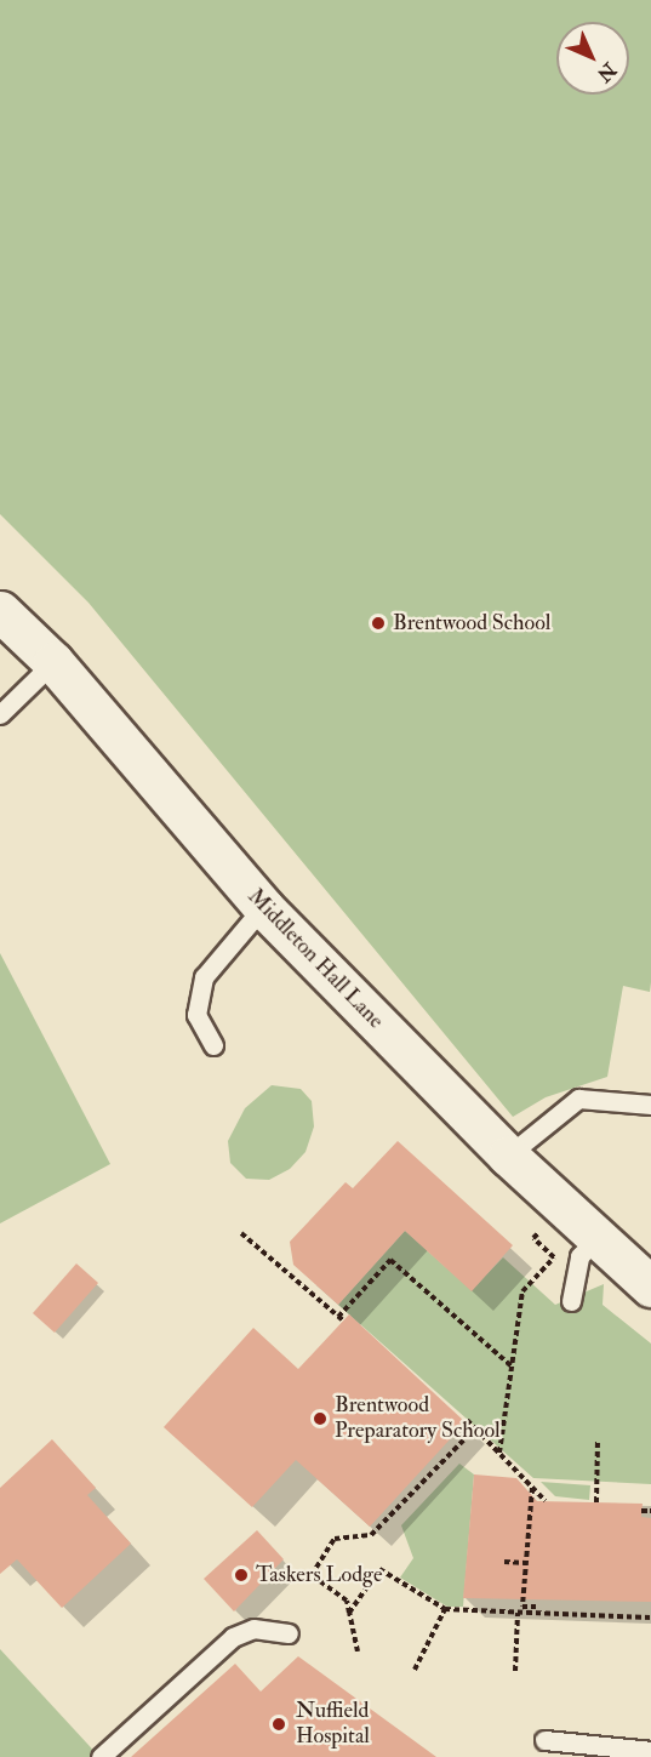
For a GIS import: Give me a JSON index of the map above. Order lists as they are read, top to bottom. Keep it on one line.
{"streets":{"street":["Middleton Hall Lane"]},"places":["Brentwood School","Brentwood Preparatory School","Taskers Lodge","Nuffield Hospital"],"north":"bottom right"}
